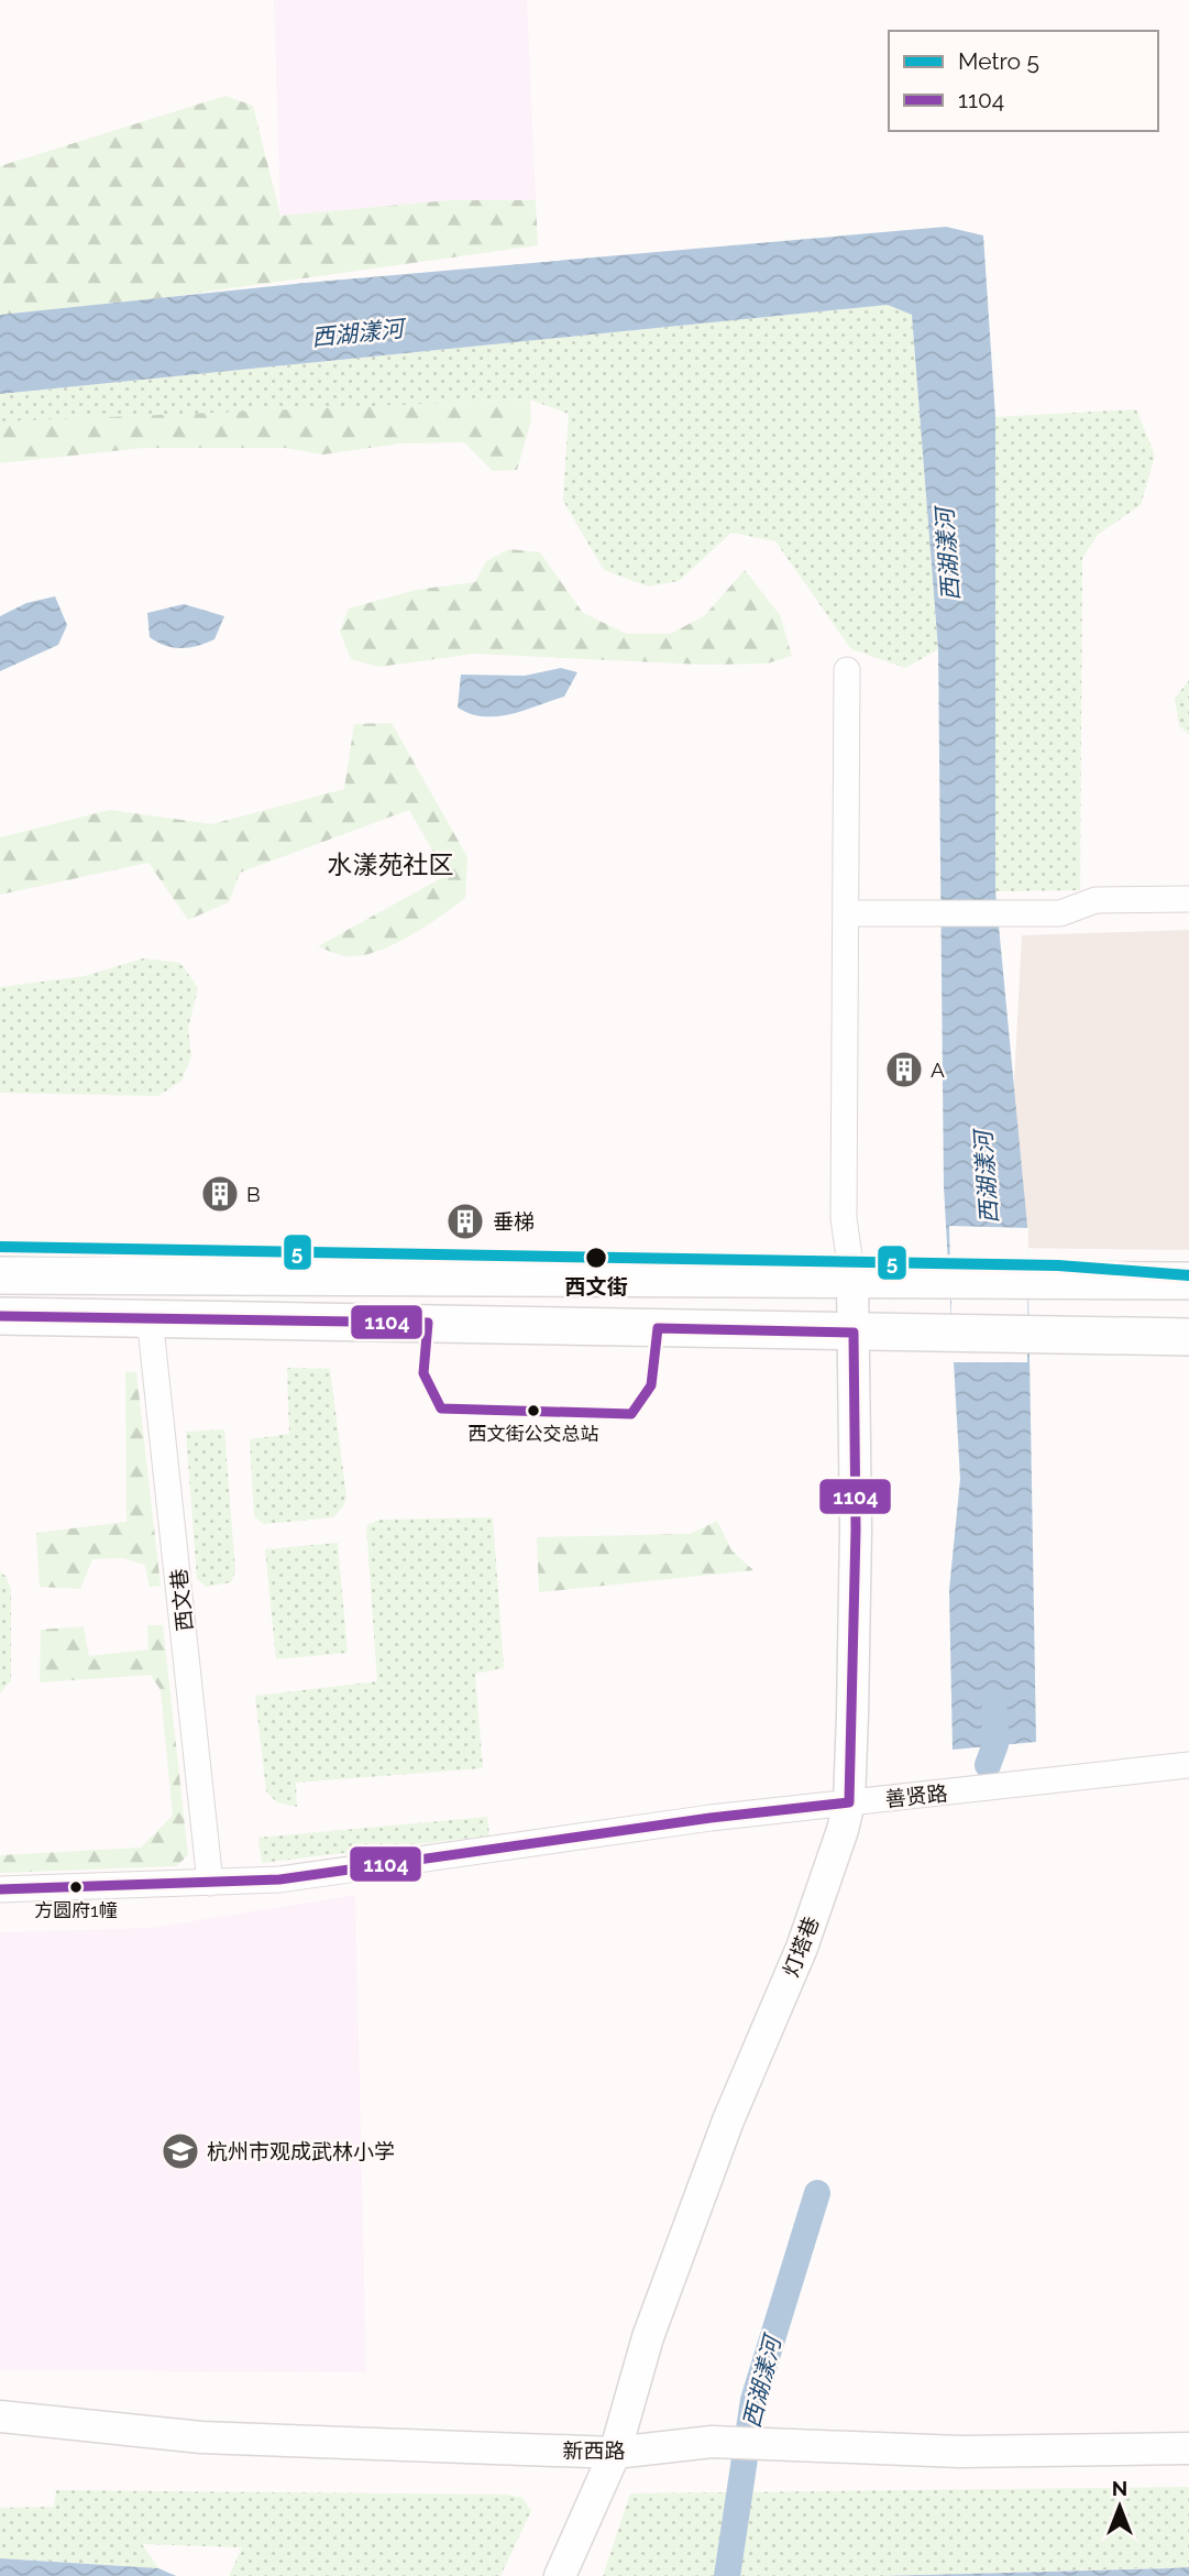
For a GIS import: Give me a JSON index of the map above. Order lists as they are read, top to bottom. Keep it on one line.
{"streets":{"street":["西文巷","善贤路","灯塔巷","新西路"]},"crossings":[["西文巷","善贤路"],["善贤路","灯塔巷"],["灯塔巷","新西路"]],"districts":["水漾苑社区"],"water":["西湖漾河"],"places":{"building":["A","B","垂梯"],"other":["西文街","西文街公交总站","方圆府1幢"],"school or university":["杭州市观成武林小学"]},"lines":["metro line 5","transit line 1104"],"legend":["Metro 5","1104"],"north":"top"}
